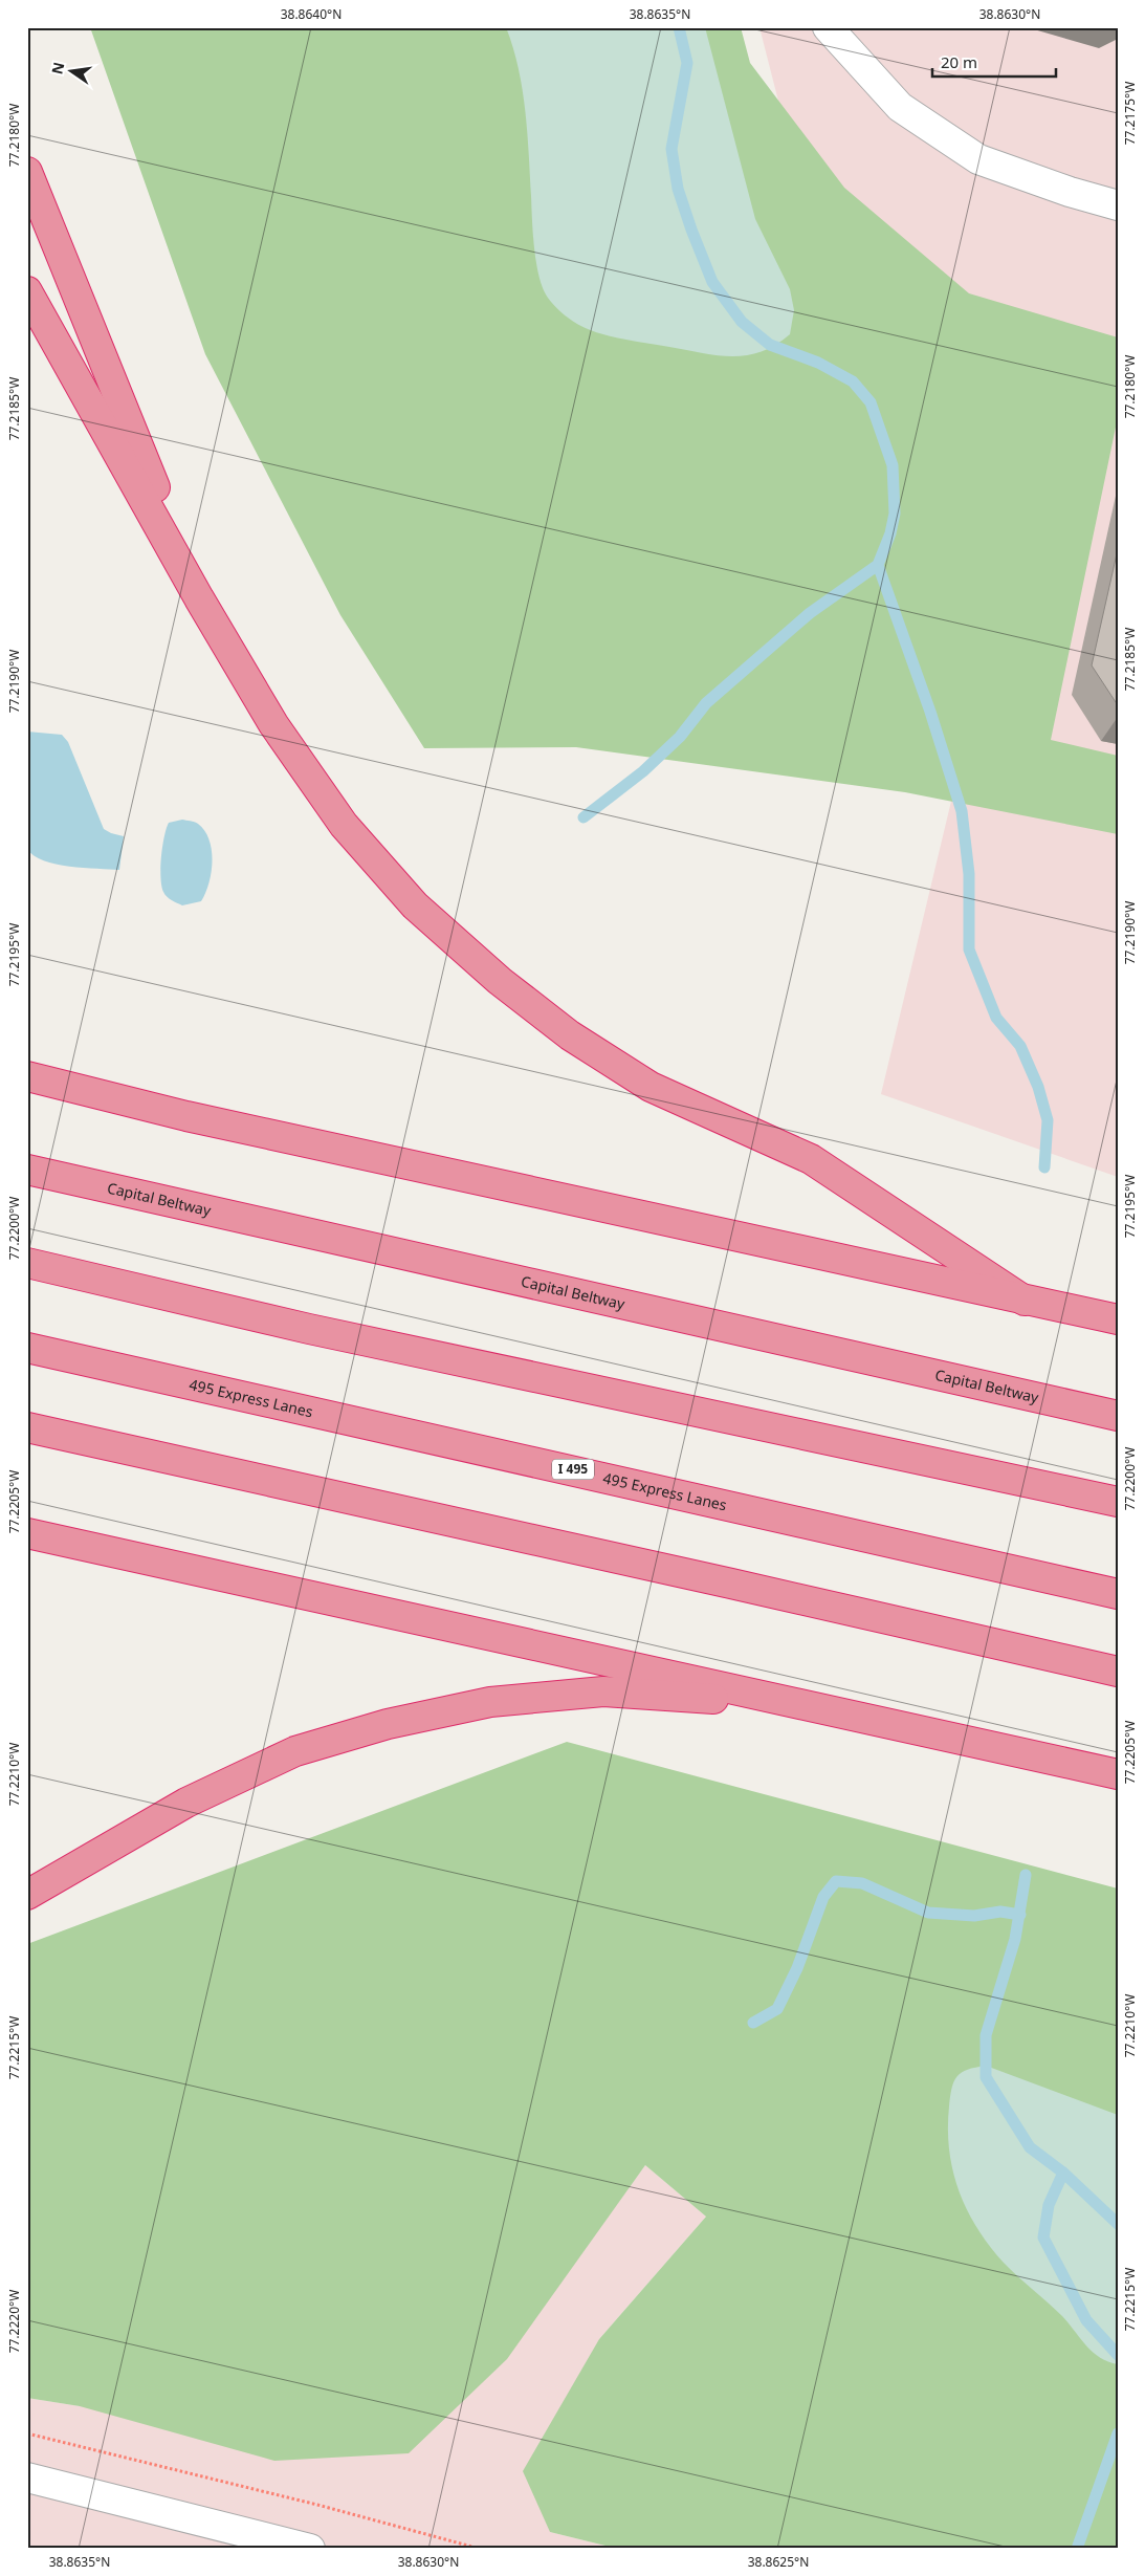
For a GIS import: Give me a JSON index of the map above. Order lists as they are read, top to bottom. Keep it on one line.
{"streets":{"highway":["Capital Beltway","495 Express Lanes","I 495"]},"scale_bar":"20 m","north":"left","coordinates":["38.8640°N","38.8635°N","38.8630°N","77.2175°W","77.2180°W","77.2185°W","77.2190°W","77.2195°W","77.2200°W","77.2205°W","77.2210°W","77.2215°W","77.2220°W","38.8625°N"]}
